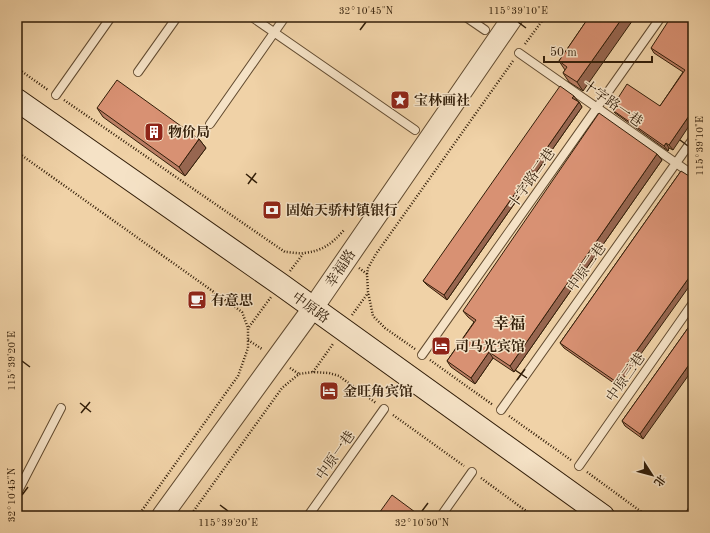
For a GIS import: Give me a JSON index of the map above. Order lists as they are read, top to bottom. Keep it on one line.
{"streets":{"main road":["中原路"],"street":["幸福路"],"lane":["十字路一巷","十字路二巷","中原二巷","中原三巷","中原一巷"]},"crossings":[["十字路一巷","十字路二巷"],["十字路一巷","中原二巷"],["幸福路","中原路"]],"districts":["幸福"],"places":{"place":["宝林画社"],"building":["物价局"],"bank":["固始天骄村镇银行"],"cafe":["有意思"],"hotel":["司马光宾馆","金旺角宾馆"]},"scale_bar":"50 m","north":"bottom right","coordinates":["32°10'45\"N","115°39'10\"E","115°39'20\"E","32°10'50\"N"]}
